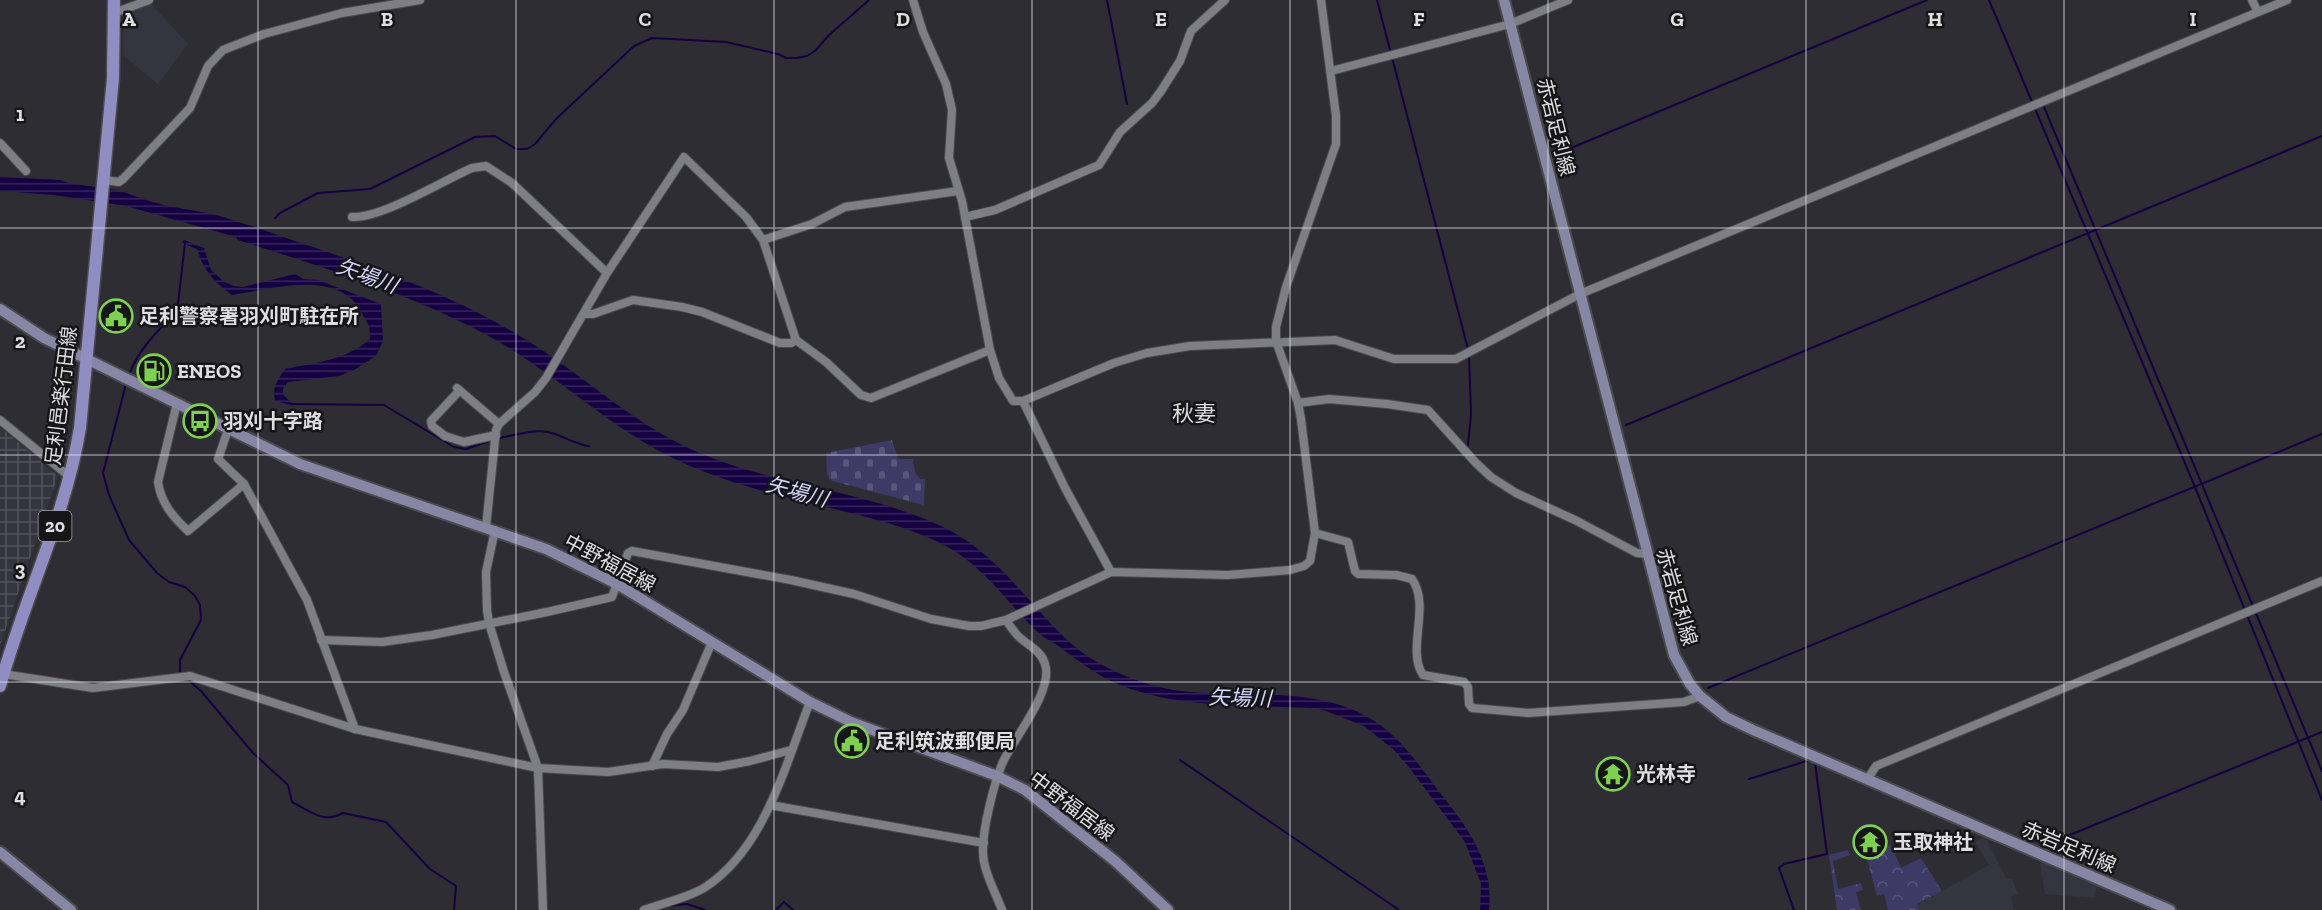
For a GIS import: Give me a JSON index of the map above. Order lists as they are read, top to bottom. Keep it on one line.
{"streets":{"main road":["赤岩足利線","足利邑楽行田線","20","中野福居線"]},"crossings":[["足利邑楽行田線","20"],["足利邑楽行田線","中野福居線"]],"districts":["秋妻"],"water":["矢場川"],"places":{"public building":["足利警察署羽刈町駐在所","足利筑波郵便局"],"fuel station":["ENEOS"],"bus stop":["羽刈十字路"],"temple":["光林寺","玉取神社"]},"grid":{"columns":["A","B","C","D","E","F","G","H","I"],"rows":["1","2","3","4"]}}
